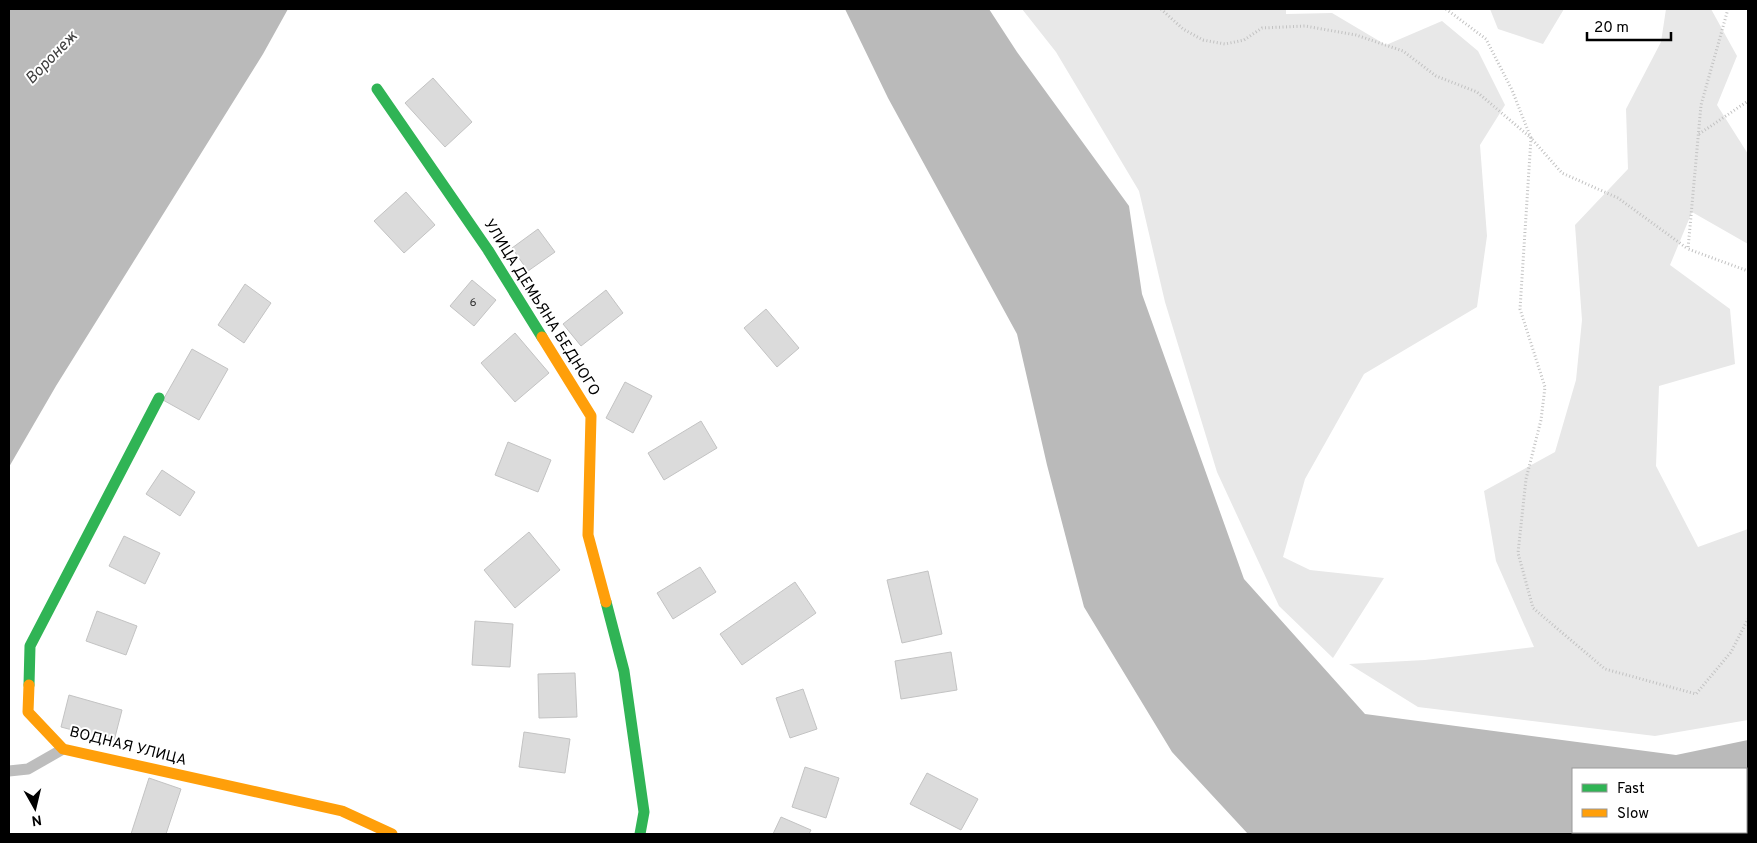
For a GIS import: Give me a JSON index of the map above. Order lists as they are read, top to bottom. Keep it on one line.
{"streets":{"street":["УЛИЦА ДЕМЬЯНА БЕДНОГО","ВОДНАЯ УЛИЦА"]},"water":["Воронеж"],"house_numbers":["6"],"legend":["Fast","Slow"],"scale_bar":"20 m","north":"bottom"}
